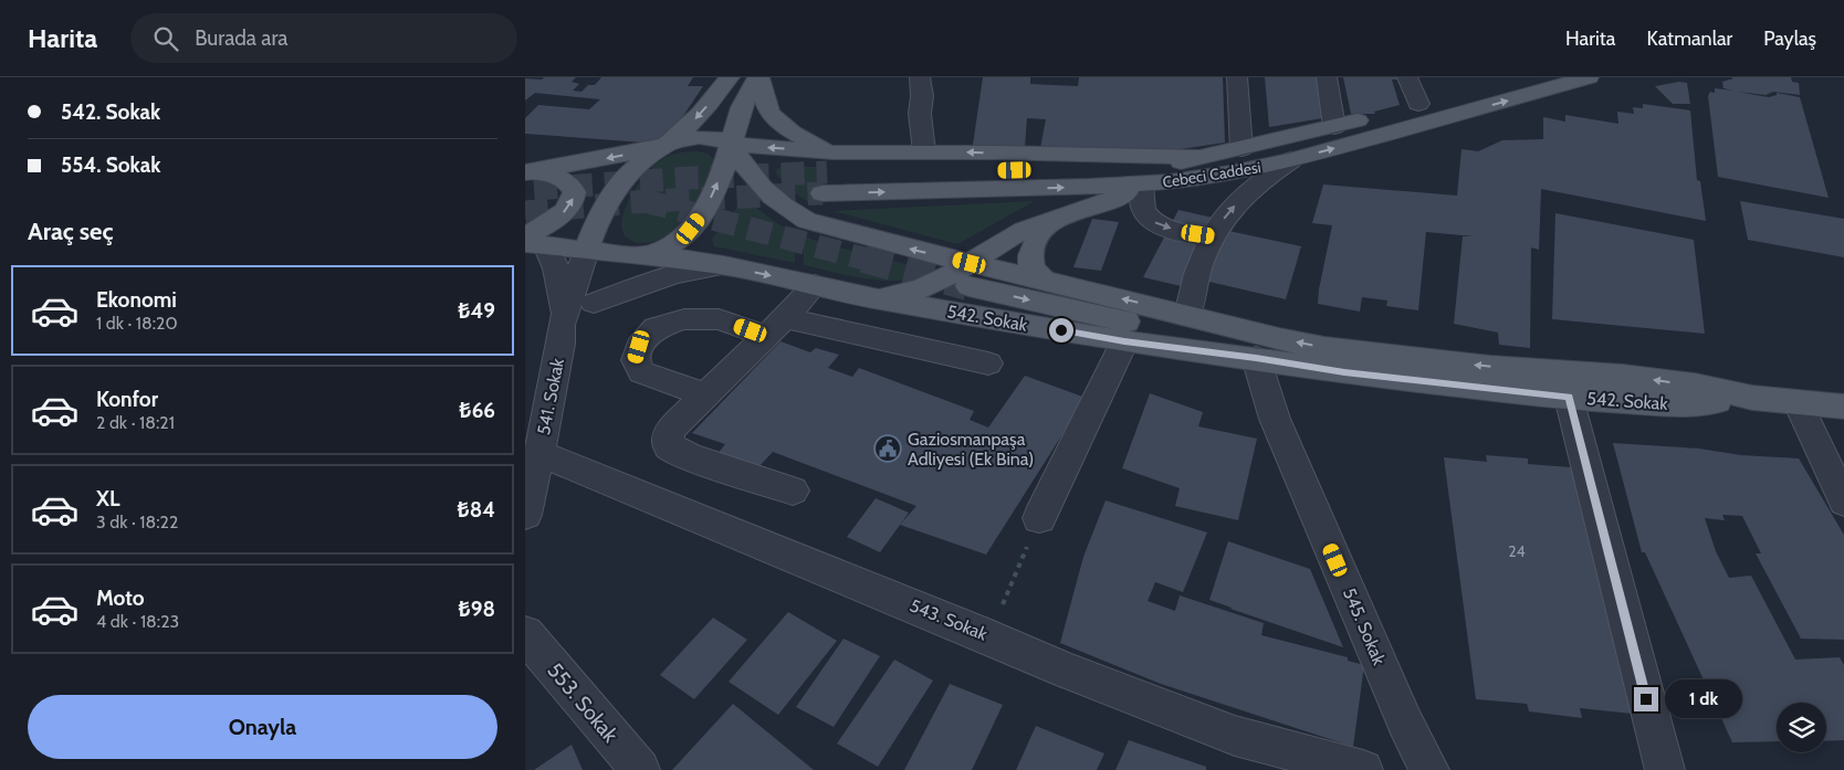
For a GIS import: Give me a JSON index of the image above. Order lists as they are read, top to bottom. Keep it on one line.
{"streets":{"main road":["Cebeci Caddesi","542. Sokak"],"street":["541. Sokak","543. Sokak","545. Sokak","553. Sokak"]},"crossings":[["542. Sokak","545. Sokak"],["541. Sokak","543. Sokak"]],"places":{"public building":["Gaziosmanpaşa Adliyesi (Ek Bina)"]},"house_numbers":["24"],"page":{"header":"Harita","search":"Burada ara","nav":["Harita","Katmanlar","Paylaş"],"banner":["542. Sokak","554. Sokak"],"heading":"Araç seç","list":[{"name":"Ekonomi","note":"1 dk · 18:20","value":"₺49"},{"name":"Konfor","note":"2 dk · 18:21","value":"₺66"},{"name":"XL","note":"3 dk · 18:22","value":"₺84"},{"name":"Moto","note":"4 dk · 18:23","value":"₺98"}],"bubble":"1 dk","buttons":"Onayla"}}
